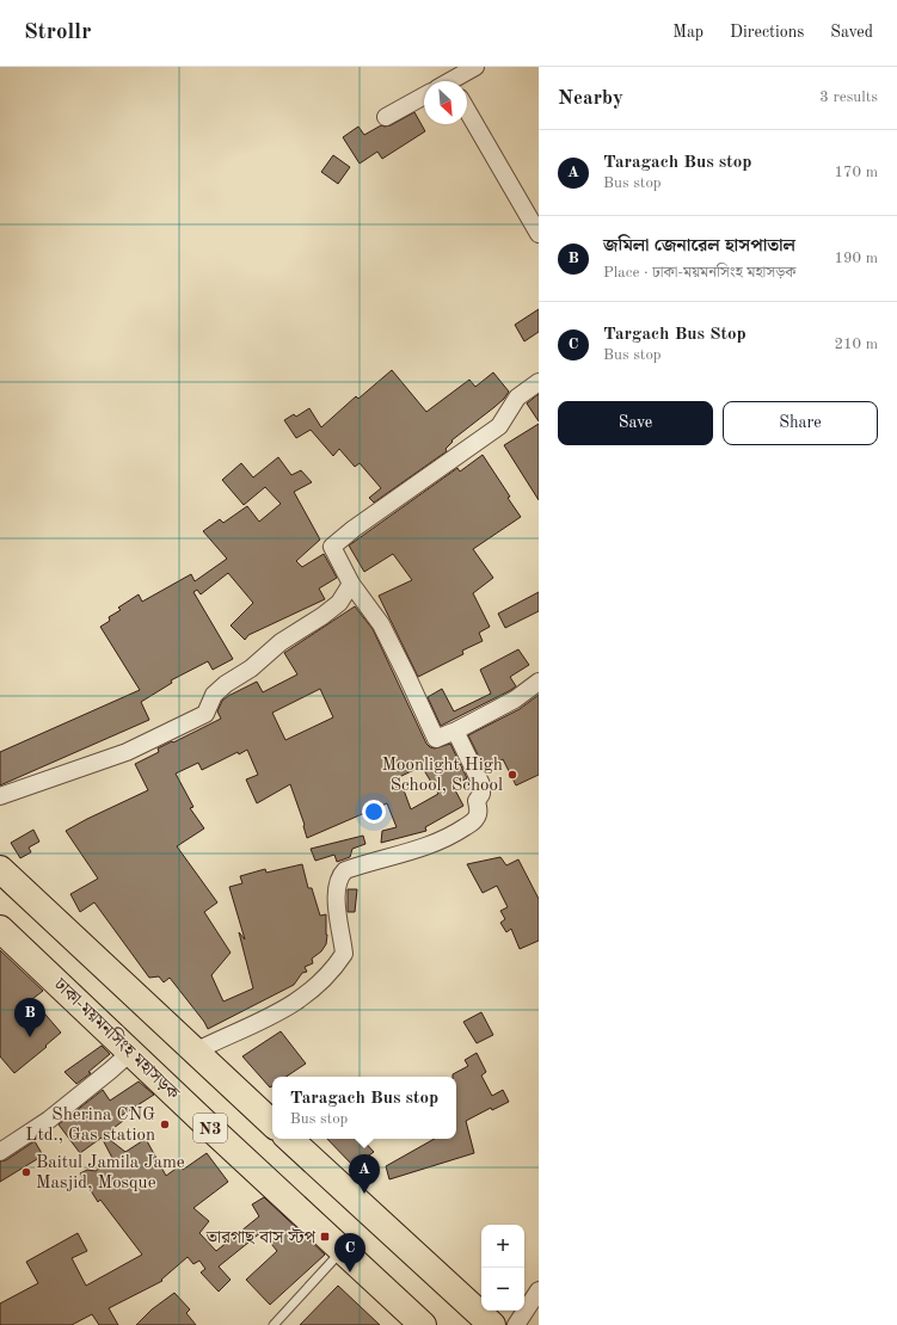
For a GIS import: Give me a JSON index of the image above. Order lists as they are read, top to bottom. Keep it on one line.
{"streets":{"highway":["ঢাকা-ময়মনসিংহ মহাসড়ক","N3"]},"places":{"other":["Moonlight High School, School","Sherina CNG Ltd., Gas station","Baitul Jamila Jame Masjid, Mosque"],"transit":["তারগাছ বাস স্টপ"]},"north":"bottom right","page":{"header":"Strollr","nav":["Map","Directions","Saved"],"heading":["Nearby","3 results"],"list":[{"mark":"A","name":"Taragach Bus stop","note":"Bus stop","value":"170 m"},{"mark":"B","name":"জমিলা জেনারেল হাসপাতাল","note":"Place · ঢাকা-ময়মনসিংহ মহাসড়ক","value":"190 m"},{"mark":"C","name":"Targach Bus Stop","note":"Bus stop","value":"210 m"}],"buttons":["Save","Share"],"pins":["B","A","C"],"popup":["Taragach Bus stop","Bus stop"],"map_buttons":["+","−"]}}
